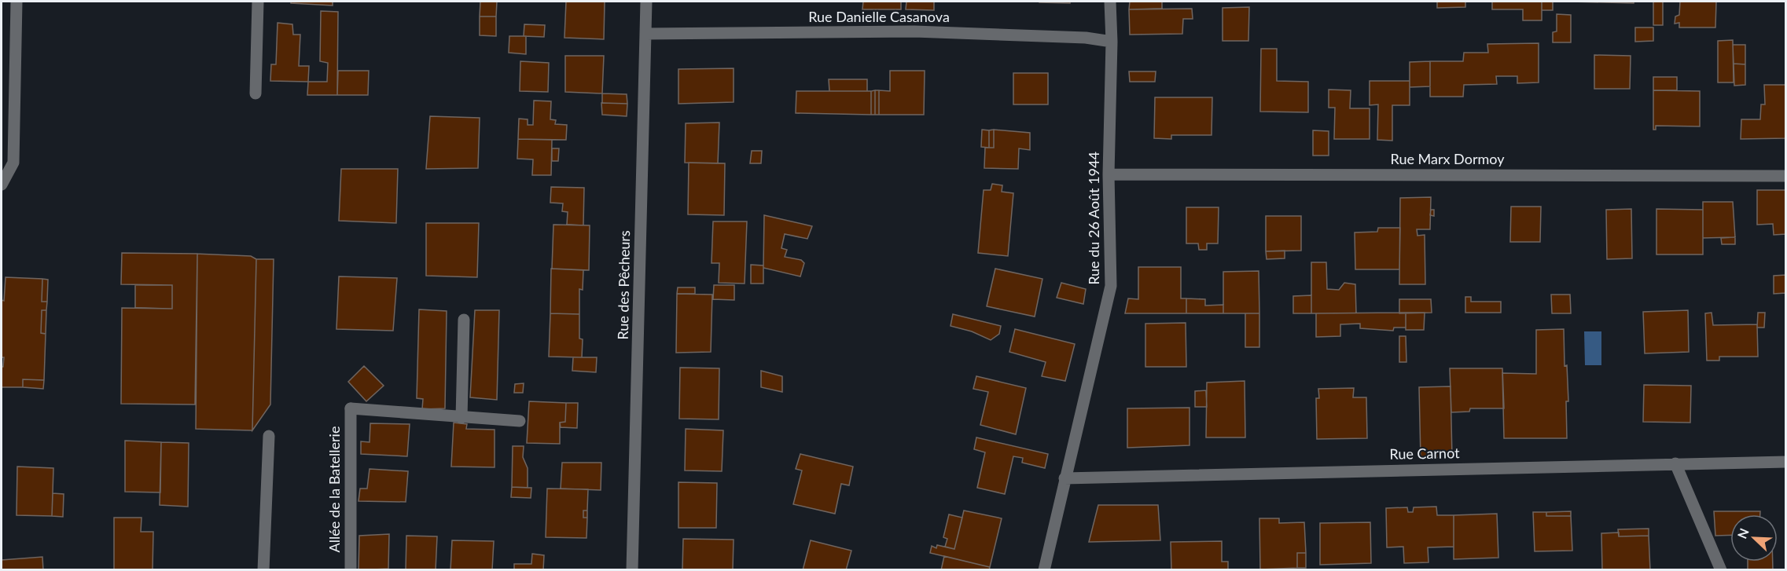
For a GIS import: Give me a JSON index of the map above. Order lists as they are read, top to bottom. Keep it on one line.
{"streets":{"street":["Rue Danielle Casanova","Rue Marx Dormoy","Rue du 26 Août 1944","Rue des Pêcheurs","Rue Carnot","Allée de la Batellerie"]},"crossings":[["Rue Danielle Casanova","Rue du 26 Août 1944"],["Rue Danielle Casanova","Rue des Pêcheurs"],["Rue Marx Dormoy","Rue du 26 Août 1944"],["Rue du 26 Août 1944","Rue Carnot"]],"north":"top left"}
